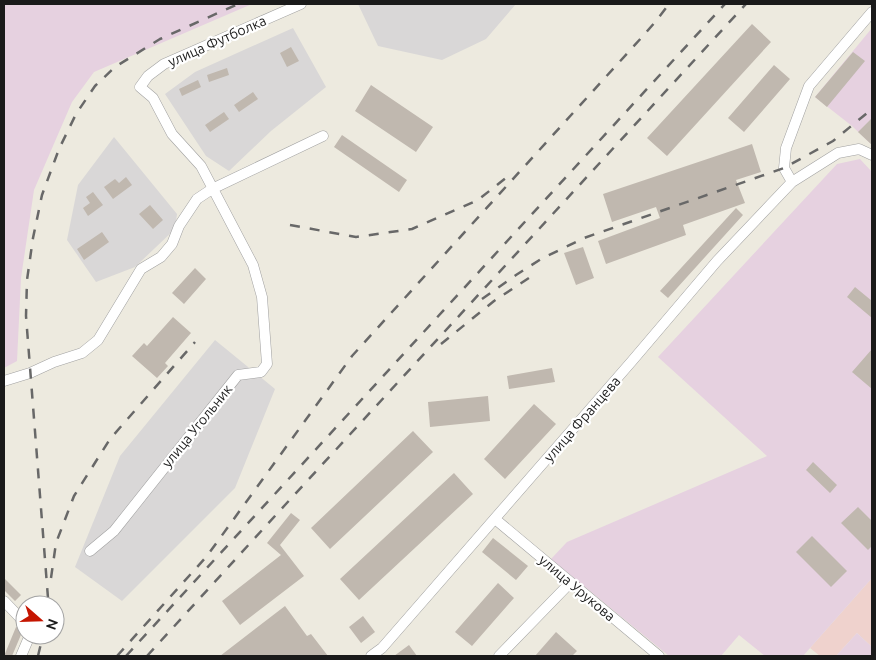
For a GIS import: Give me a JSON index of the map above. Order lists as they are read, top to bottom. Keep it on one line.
{"streets":{"street":["улица Футболка","улица Францева","улица Угольник","улица Урукова"]},"crossings":[["улица Футболка","улица Угольник"],["улица Францева","улица Урукова"]],"north":"right"}
